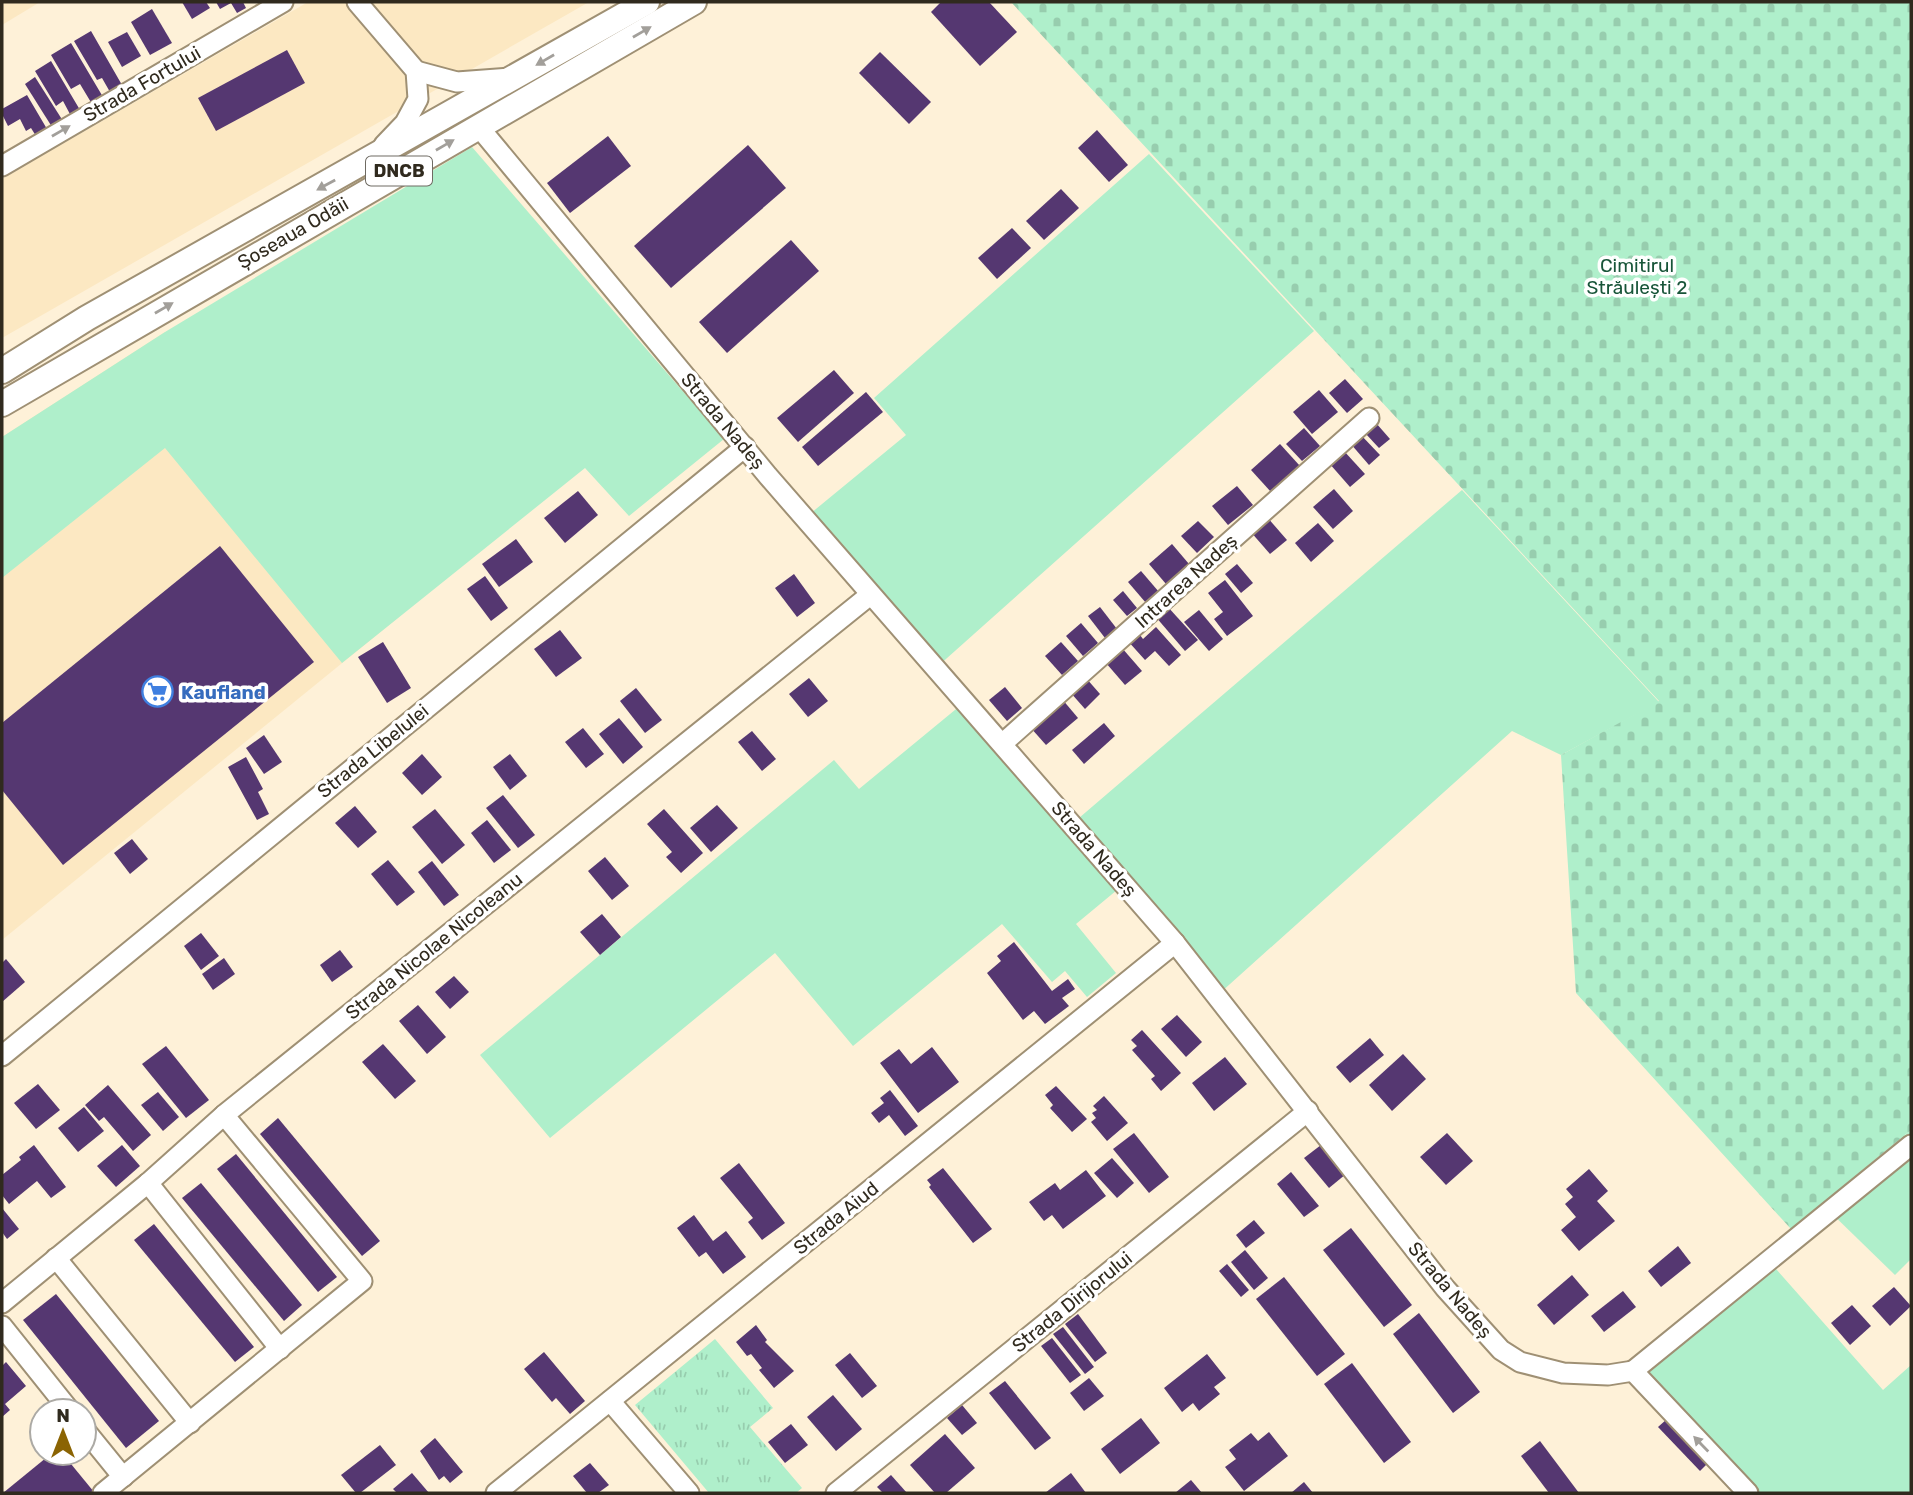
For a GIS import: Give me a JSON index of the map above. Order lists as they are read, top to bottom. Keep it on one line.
{"streets":{"main road":["DNCB","Șoseaua Odăii"],"street":["Strada Fortului","Strada Nadeș","Intrarea Nadeș","Strada Libelulei","Strada Nicolae Nicoleanu","Strada Aiud","Strada Dirijorului"]},"crossings":[["Șoseaua Odăii","Strada Nadeș"],["Strada Nadeș","Intrarea Nadeș"],["Strada Nadeș","Strada Libelulei"],["Strada Nadeș","Strada Nicolae Nicoleanu"],["Strada Nadeș","Strada Aiud"],["Strada Nadeș","Strada Dirijorului"]],"one_way":["Strada Fortului"],"parks":["Cimitirul Străulești 2"],"places":{"supermarket":["Kaufland"]},"north":"top"}
